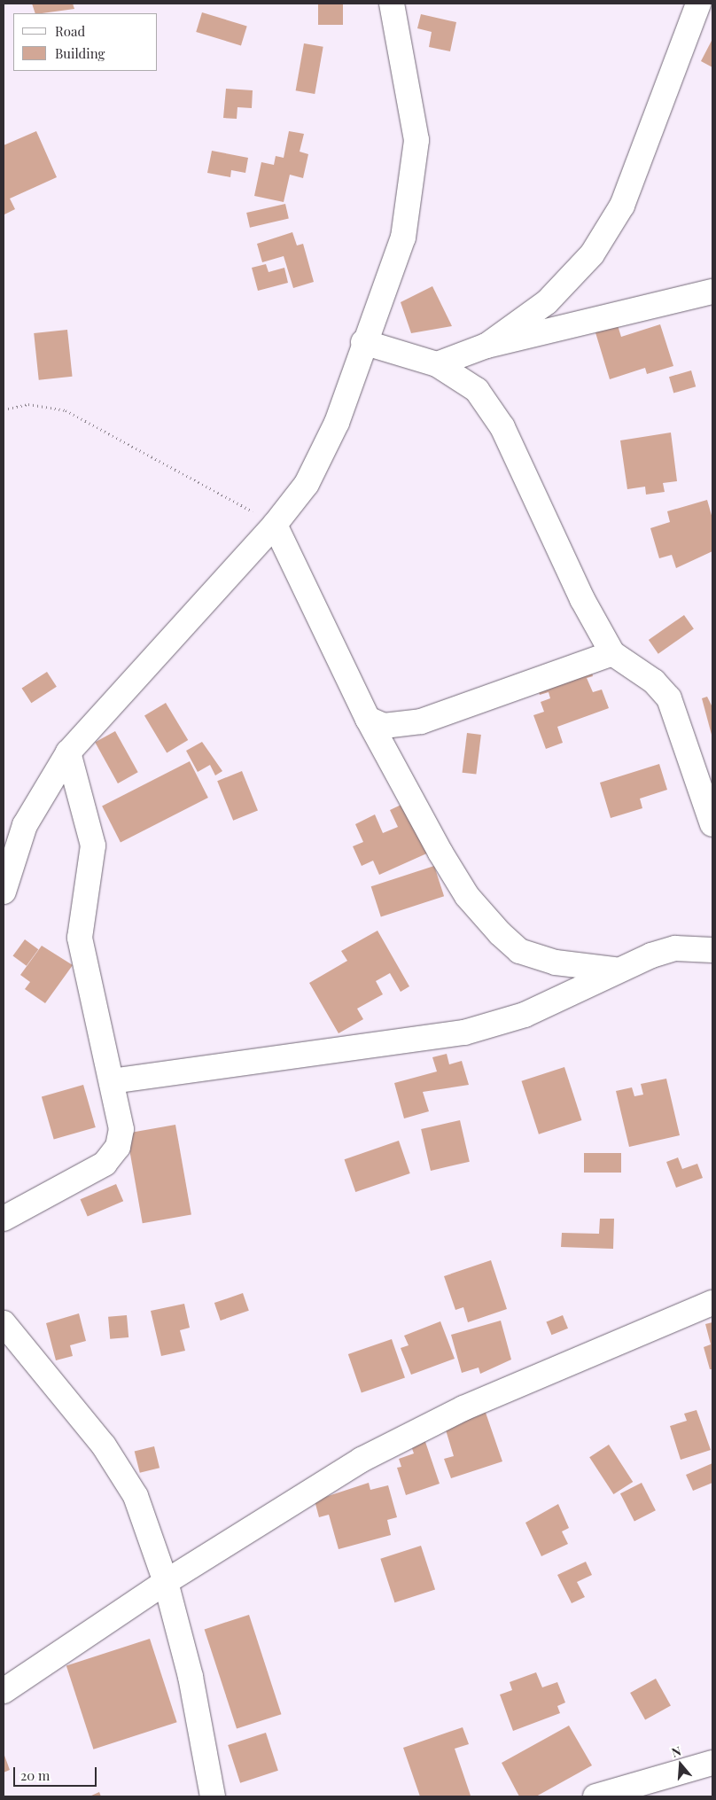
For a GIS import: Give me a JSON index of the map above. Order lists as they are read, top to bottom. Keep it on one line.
{"legend":["Road","Building"],"scale_bar":"20 m","north":"top"}
